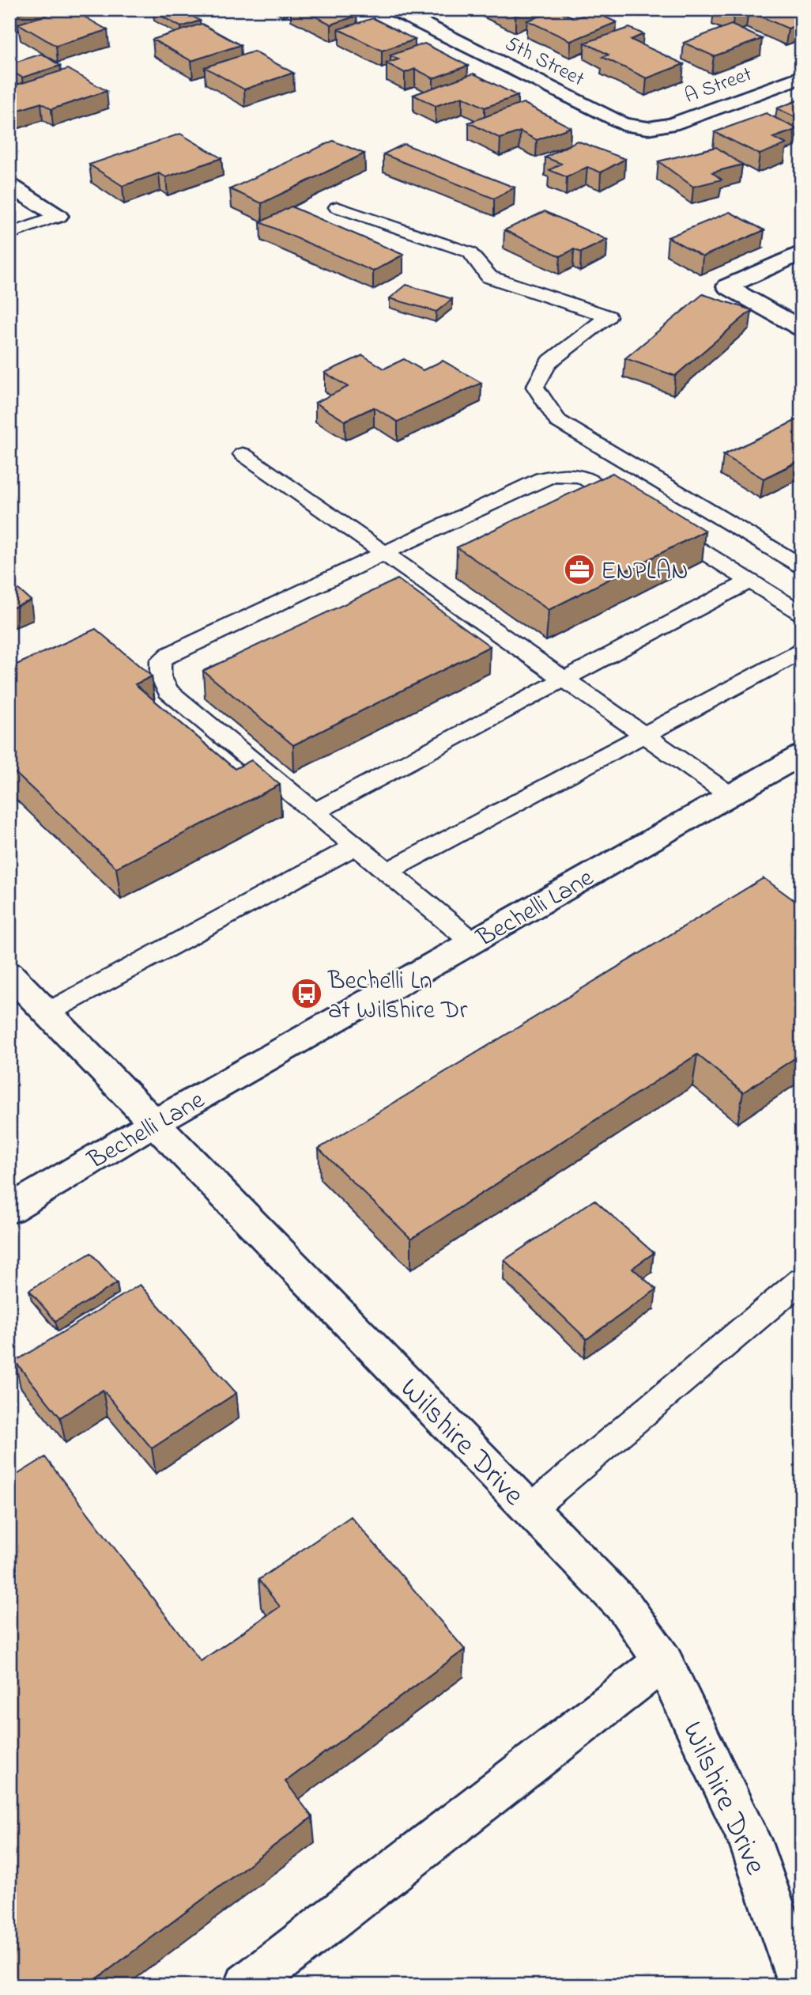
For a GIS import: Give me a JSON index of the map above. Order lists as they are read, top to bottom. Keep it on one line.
{"streets":{"street":["5th Street","A Street","Bechelli Lane","Wilshire Drive"]},"crossings":[["5th Street","A Street"],["Bechelli Lane","Wilshire Drive"]],"places":{"office":["ENPLAN"],"bus stop":["Bechelli Ln at Wilshire Dr"]}}
